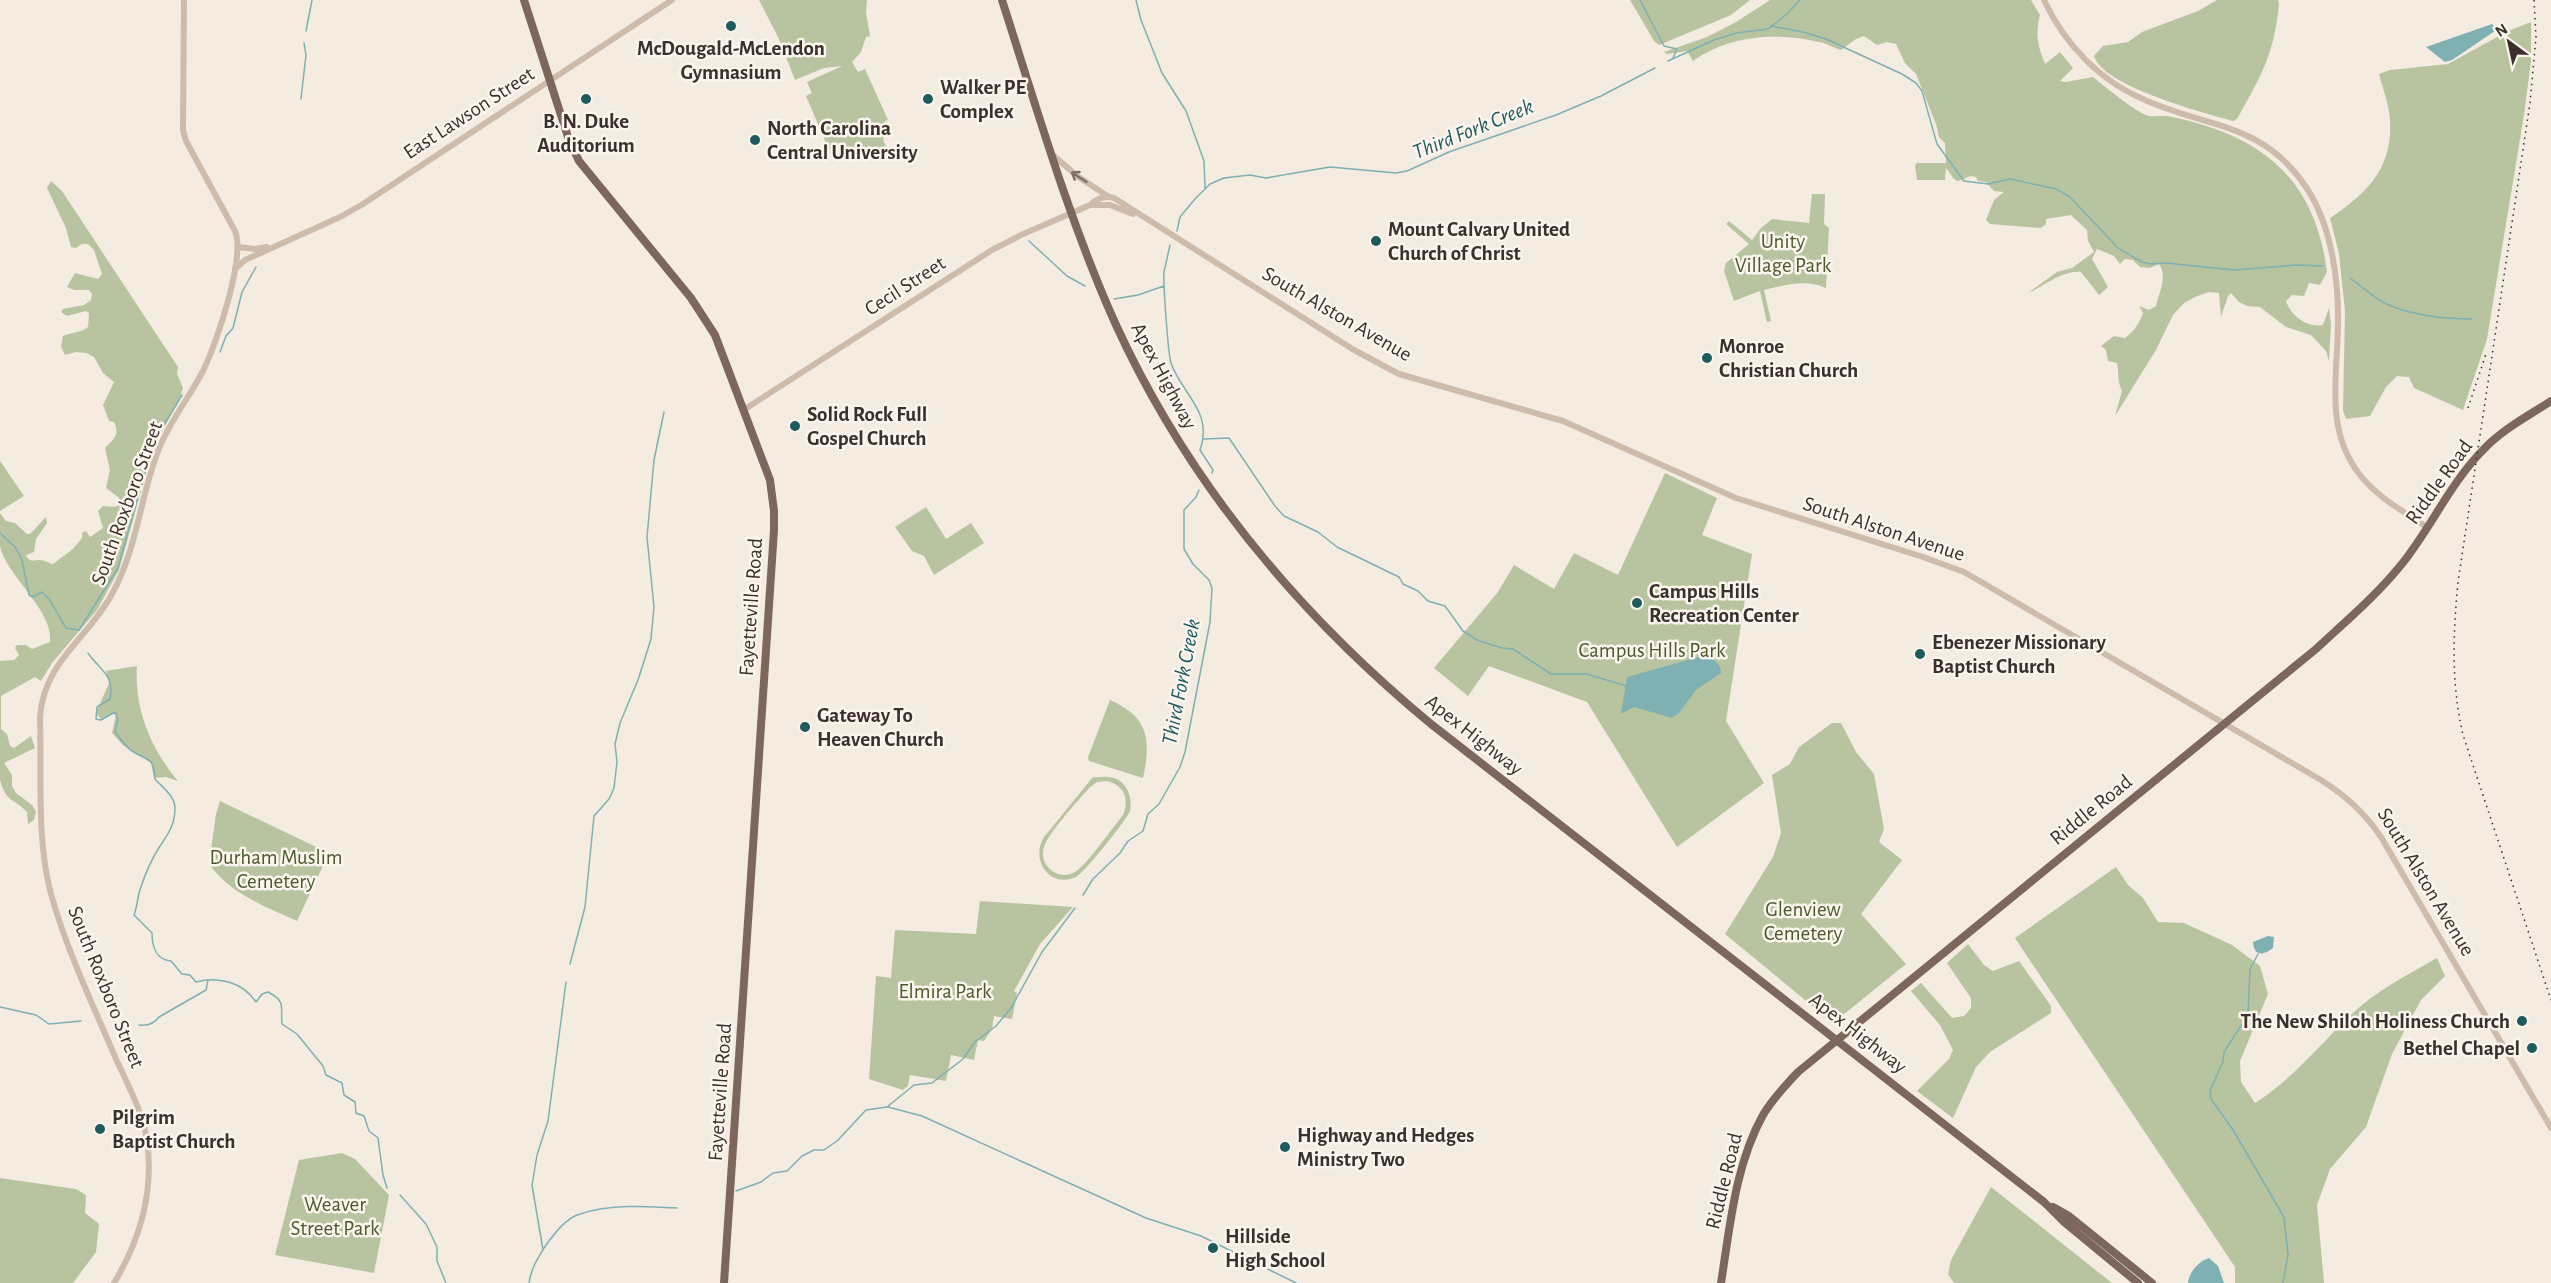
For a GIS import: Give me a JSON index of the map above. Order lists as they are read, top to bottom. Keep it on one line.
{"streets":{"main road":["Apex Highway","Riddle Road","Fayetteville Road"],"street":["East Lawson Street","Cecil Street","South Alston Avenue","South Roxboro Street"]},"crossings":[["East Lawson Street","South Roxboro Street"],["East Lawson Street","Fayetteville Road"],["Cecil Street","Apex Highway"],["Cecil Street","Fayetteville Road"],["South Alston Avenue","Riddle Road"],["Apex Highway","Riddle Road"]],"water":["Third Fork Creek"],"parks":["Unity Village Park","Campus Hills Park","Durham Muslim Cemetery","Glenview Cemetery","Elmira Park","Weaver Street Park"],"places":["McDougald-McLendon Gymnasium","B. N. Duke Auditorium","Walker PE Complex","North Carolina Central University","Mount Calvary United Church of Christ","Monroe Christian Church","Solid Rock Full Gospel Church","Campus Hills Recreation Center","Ebenezer Missionary Baptist Church","Gateway To Heaven Church","The New Shiloh Holiness Church","Bethel Chapel","Pilgrim Baptist Church","Highway and Hedges Ministry Two","Hillside High School"],"north":"top left"}
